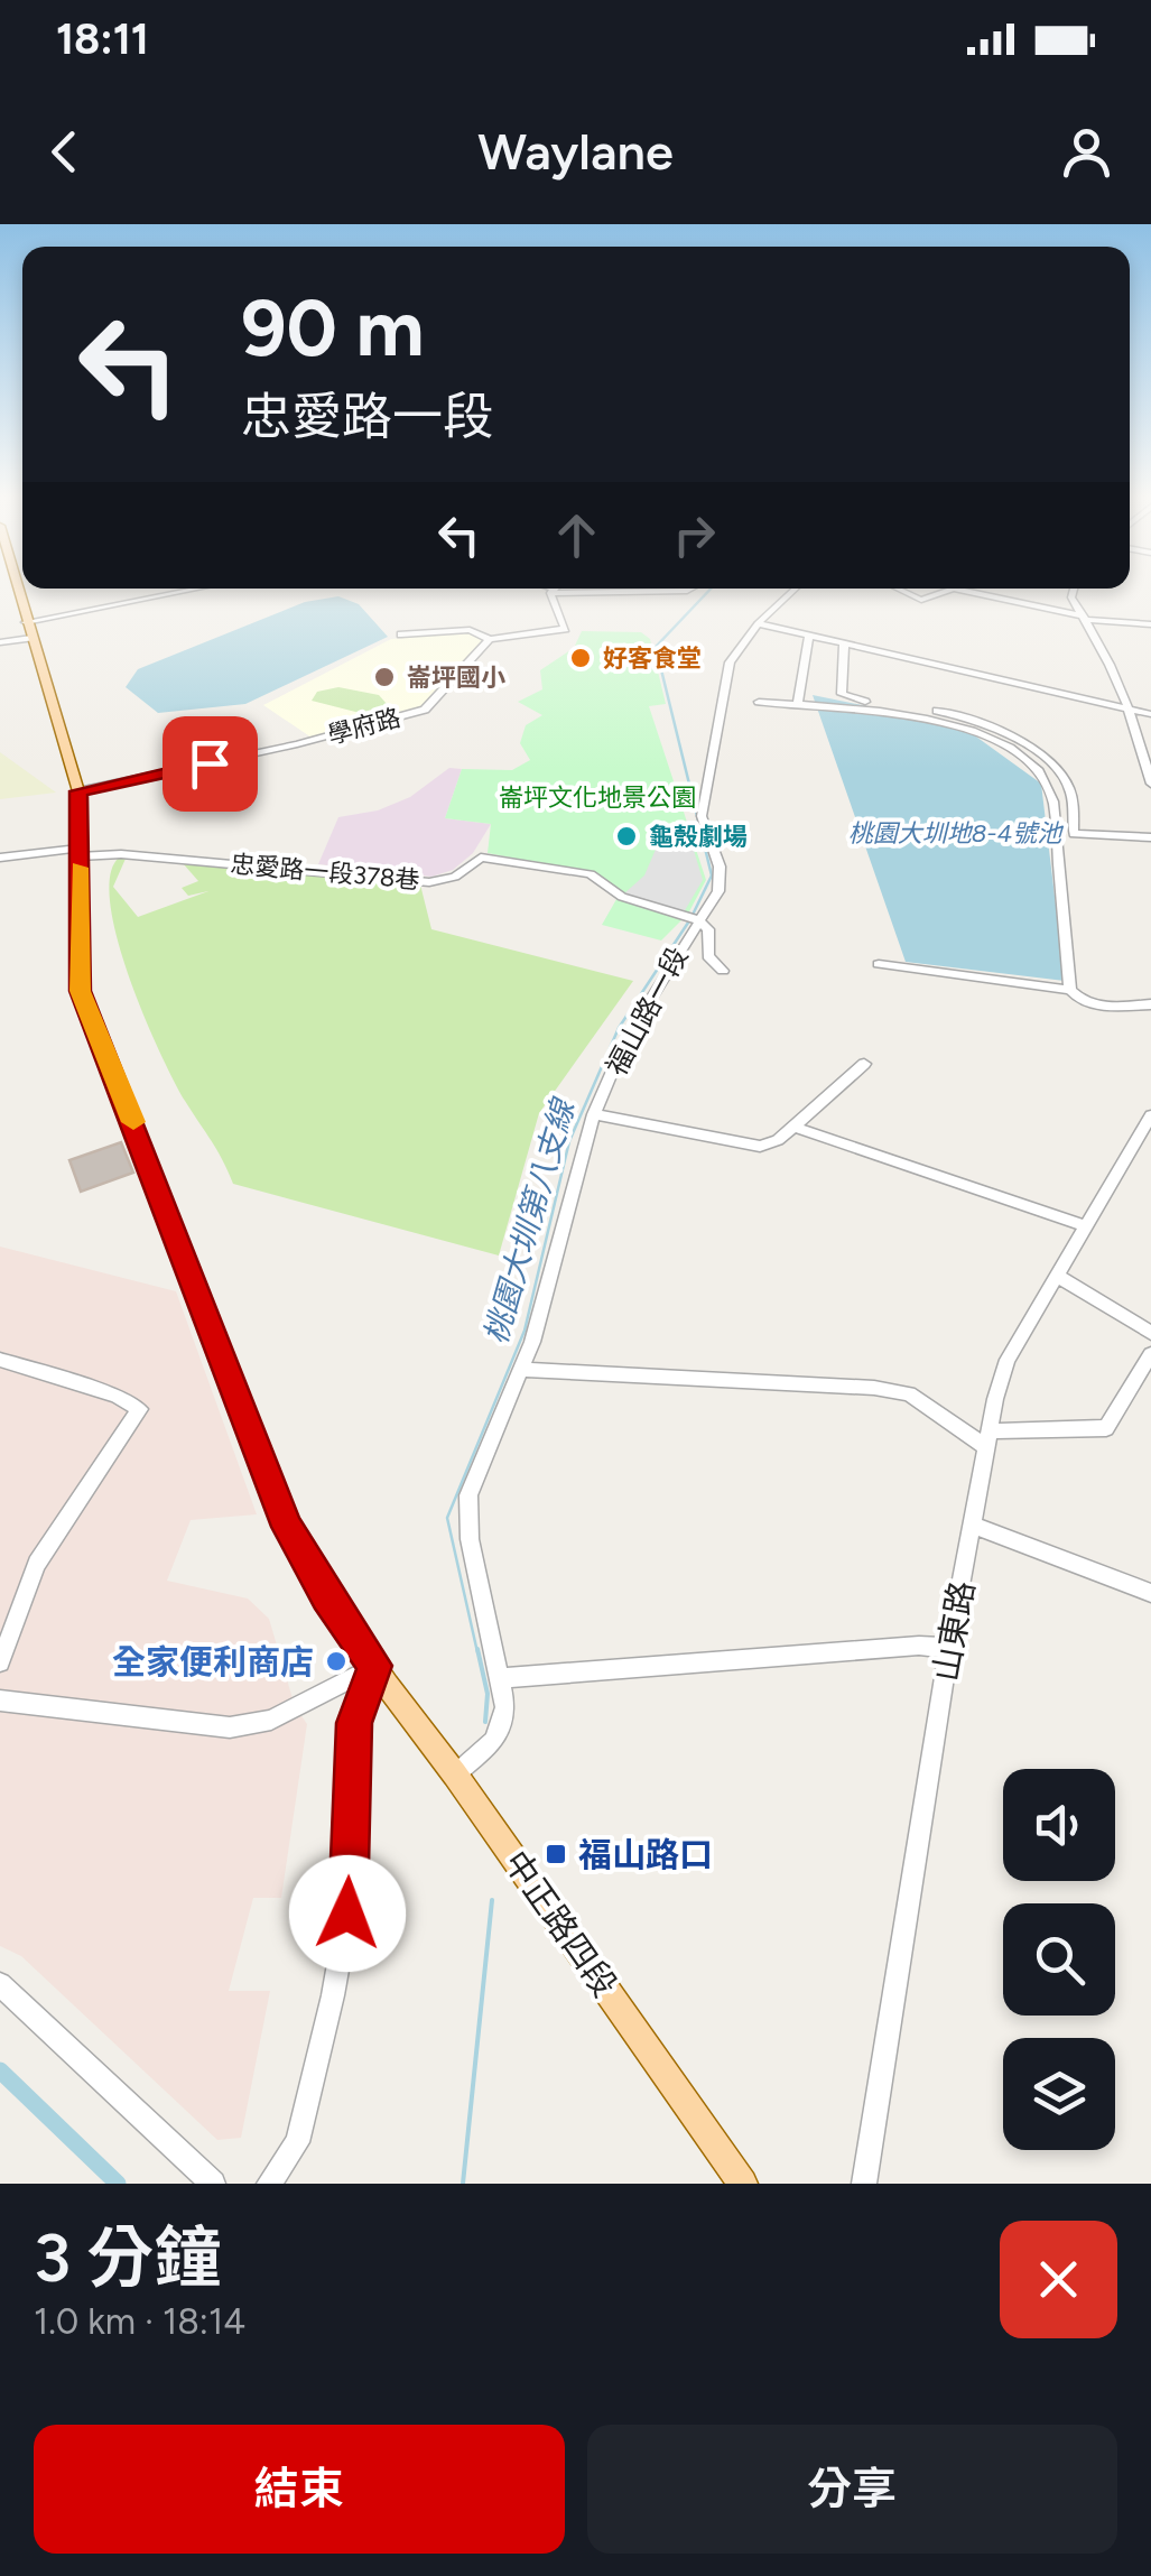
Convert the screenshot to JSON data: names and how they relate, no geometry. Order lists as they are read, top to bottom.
{
  "streets": {
    "main road": ["中正路四段"],
    "street": [
      "學府路",
      "忠愛路一段378巷",
      "福山路一段",
      "山東路"
    ]
  },
  "crossings": [
    ["學府路", "中正路四段"],
    ["忠愛路一段378巷", "福山路一段"],
    ["忠愛路一段378巷", "中正路四段"],
    ["福山路一段", "中正路四段"]
  ],
  "water": ["桃園大圳地8-4號池", "桃園大圳第八支線"],
  "parks": ["崙坪文化地景公園"],
  "places": {
    "other": [
      "好客食堂",
      "崙坪國小",
      "龜殼劇場",
      "全家便利商店"
    ],
    "transit": ["福山路口"]
  },
  "page": {
    "status": "18:11",
    "header": "Waylane",
    "turn": ["90 m", "忠愛路一段"],
    "heading": ["3 分鐘", "1.0 km · 18:14"],
    "buttons": ["結束", "分享"]
  }
}
